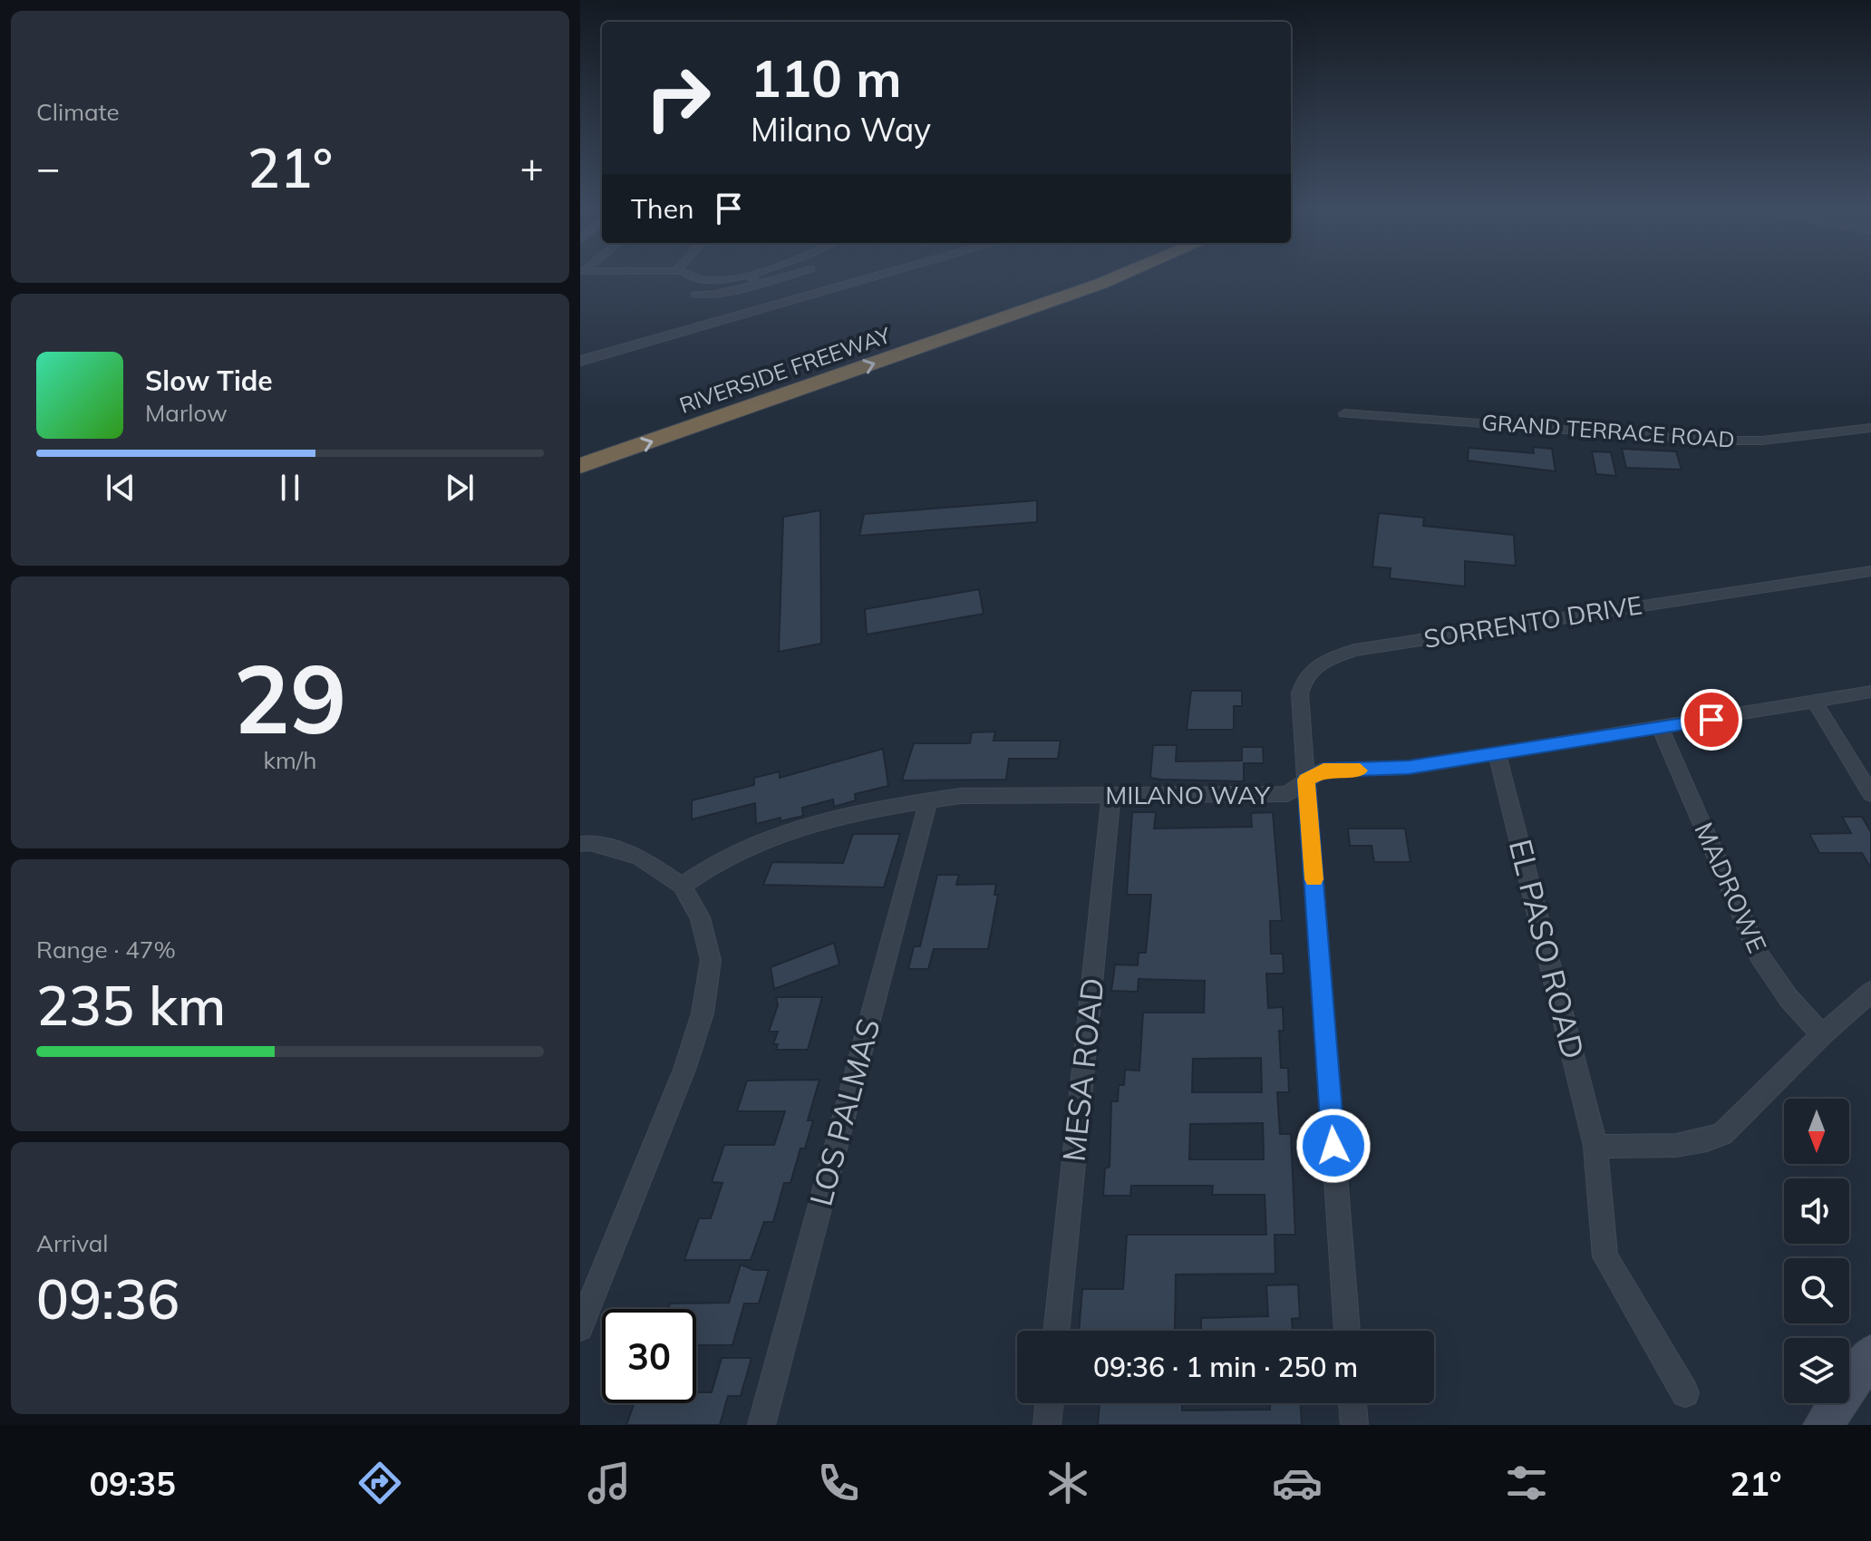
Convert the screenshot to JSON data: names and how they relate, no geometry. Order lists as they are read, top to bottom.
{
  "streets": {
    "highway": ["RIVERSIDE FREEWAY"],
    "street": [
      "GRAND TERRACE ROAD",
      "SORRENTO DRIVE",
      "MILANO WAY",
      "MADROWE",
      "EL PASO ROAD",
      "MESA ROAD",
      "LOS PALMAS"
    ]
  },
  "crossings": [
    ["SORRENTO DRIVE", "MILANO WAY"],
    ["MILANO WAY", "MADROWE"],
    ["MILANO WAY", "EL PASO ROAD"],
    ["MILANO WAY", "MESA ROAD"],
    ["MILANO WAY", "LOS PALMAS"]
  ],
  "north": "bottom",
  "page": {
    "tile": [
      "Climate",
      ["29", "km/h"],
      ["Range · 47%", "235 km"],
      ["Arrival", "09:36"]
    ],
    "turn": ["110 m", "Milano Way"],
    "heat": ["−", "21°", "+"],
    "then": "Then",
    "song": ["Slow Tide", "Marlow"],
    "limit": "30",
    "trip": "09:36 · 1 min · 250 m",
    "tabs": ["09:35", "21°"]
  }
}
